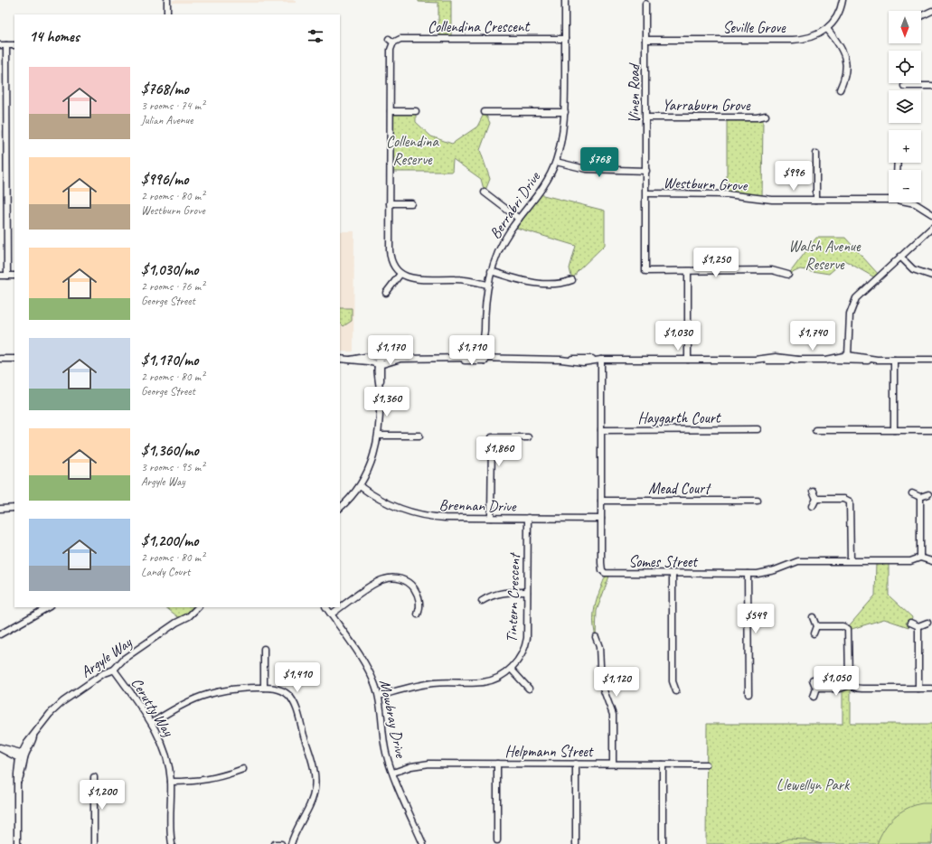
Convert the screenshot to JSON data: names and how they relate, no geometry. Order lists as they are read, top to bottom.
{
  "streets": {
    "street": [
      "Collendina Crescent",
      "Seville Grove",
      "Vinen Road",
      "Yarraburn Grove",
      "Westburn Grove",
      "Berrabri Drive",
      "Haygarth Court",
      "Mead Court",
      "Brennan Drive",
      "Somes Street",
      "Tintern Crescent",
      "Argyle Way",
      "Cerutty Way",
      "Mowbray Drive",
      "Helpmann Street"
    ]
  },
  "crossings": [
    ["Collendina Crescent", "Berrabri Drive"],
    ["Seville Grove", "Vinen Road"],
    ["Vinen Road", "Yarraburn Grove"],
    ["Vinen Road", "Westburn Grove"],
    ["Haygarth Court", "Somes Street"],
    ["Mead Court", "Somes Street"],
    ["Brennan Drive", "Somes Street"],
    ["Brennan Drive", "Tintern Crescent"],
    ["Tintern Crescent", "Mowbray Drive"],
    ["Argyle Way", "Cerutty Way"],
    ["Mowbray Drive", "Helpmann Street"]
  ],
  "parks": ["Collendina Reserve", "Walsh Avenue Reserve", "Llewellyn Park"],
  "north": "bottom",
  "page": {
    "map_buttons": ["+", "−"],
    "heading": "14 homes",
    "list": [
      {
        "name": "$768/mo",
        "note": "3 rooms · 74 m² · Julian Avenue"
      },
      {
        "name": "$996/mo",
        "note": "2 rooms · 80 m² · Westburn Grove"
      },
      {
        "name": "$1,030/mo",
        "note": "2 rooms · 76 m² · George Street"
      },
      {
        "name": "$1,170/mo",
        "note": "2 rooms · 80 m² · George Street"
      },
      {
        "name": "$1,360/mo",
        "note": "3 rooms · 95 m² · Argyle Way"
      },
      {
        "name": "$1,200/mo",
        "note": "2 rooms · 80 m² · Landy Court"
      }
    ],
    "price": [
      "$768",
      "$996",
      "$1,250",
      "$1,030",
      "$1,740",
      "$1,170",
      "$1,710",
      "$1,360",
      "$1,860",
      "$549",
      "$1,410",
      "$1,050",
      "$1,120",
      "$1,200"
    ]
  }
}
